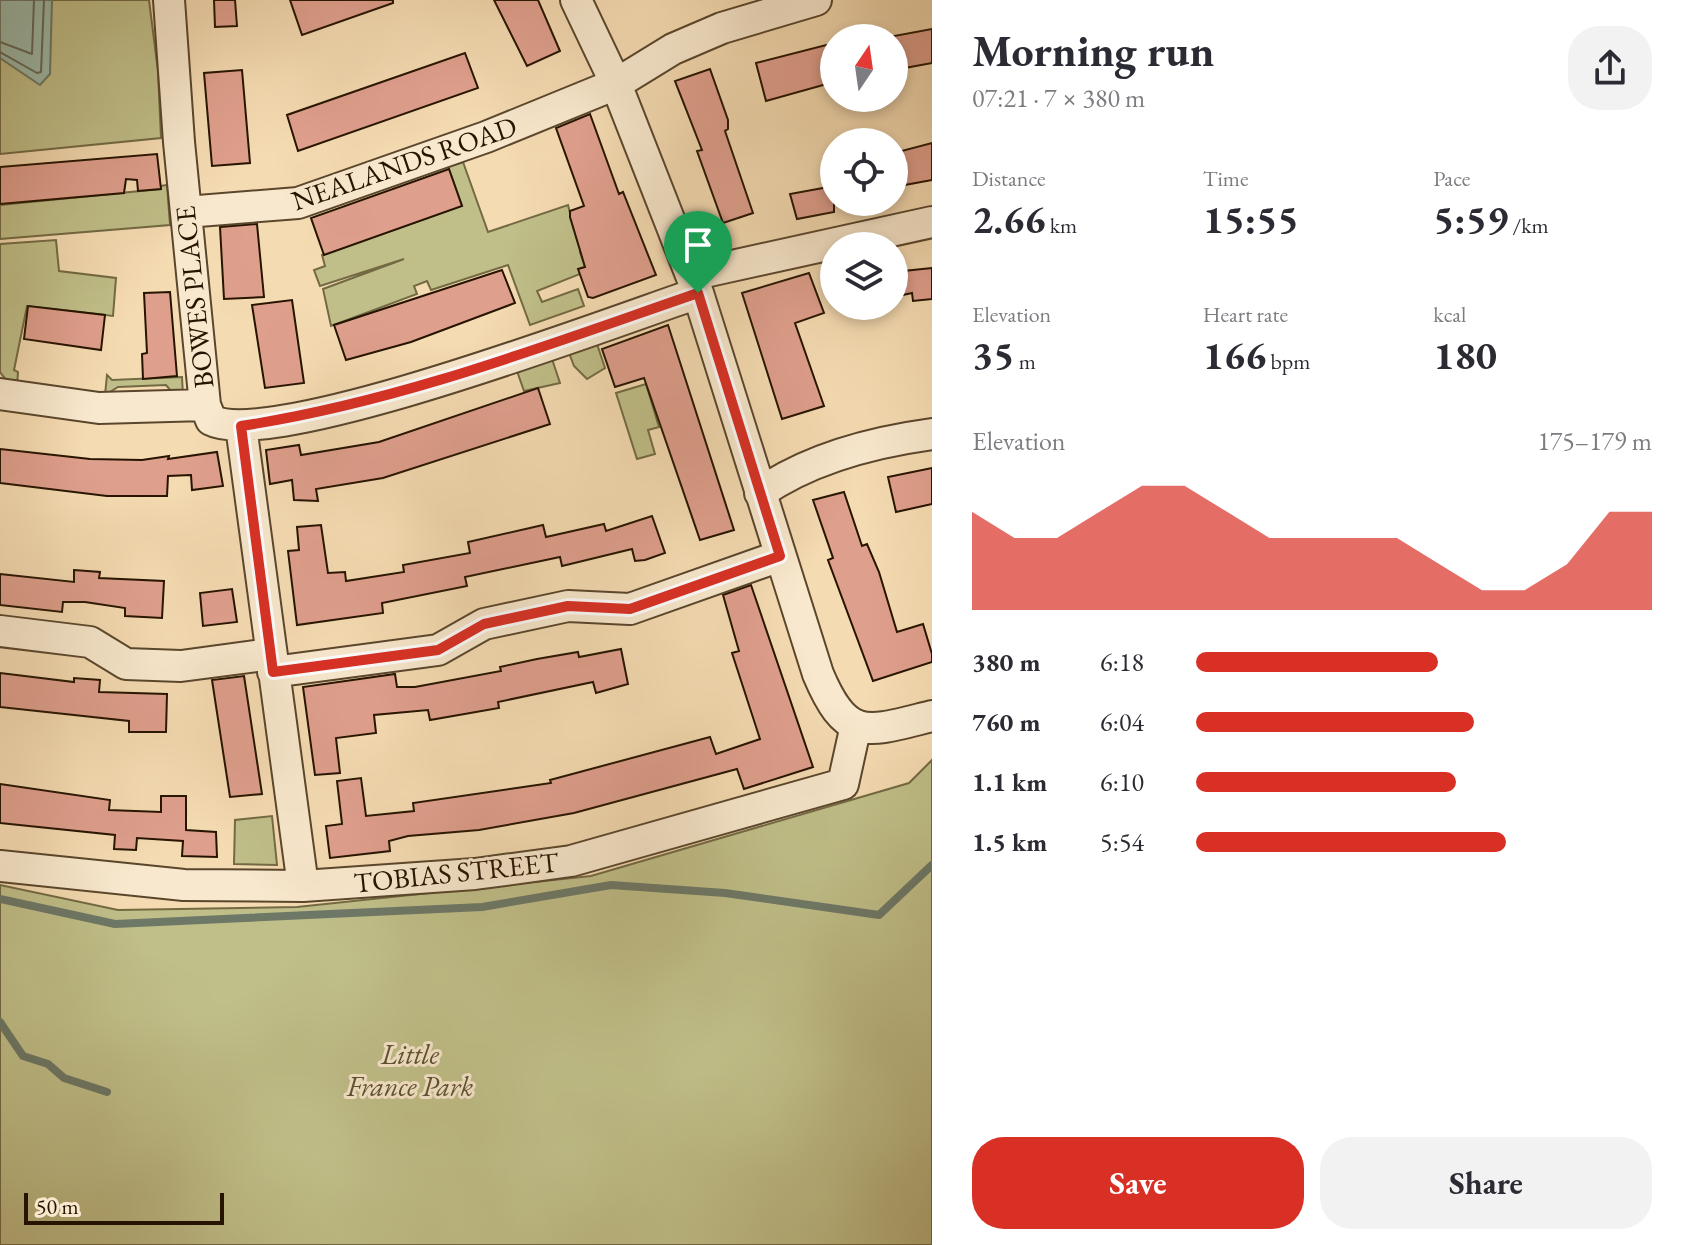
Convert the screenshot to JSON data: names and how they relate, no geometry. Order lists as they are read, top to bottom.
{
  "streets": {
    "street": ["NEALANDS ROAD", "BOWES PLACE", "TOBIAS STREET"]
  },
  "crossings": [
    ["NEALANDS ROAD", "BOWES PLACE"]
  ],
  "parks": ["Little France Park"],
  "scale_bar": "50 m",
  "north": "top",
  "page": {
    "heading": ["Morning run", "07:21 · 7 × 380 m"],
    "stats": [
      ["Distance", "2.66 km"],
      ["Time", "15:55"],
      ["Pace", "5:59 /km"],
      ["Elevation", "35 m"],
      ["Heart rate", "166 bpm"],
      ["kcal", "180"]
    ],
    "chart": ["Elevation", "175–179 m"],
    "list": [
      {
        "name": "380 m",
        "note": "6:18"
      },
      {
        "name": "760 m",
        "note": "6:04"
      },
      {
        "name": "1.1 km",
        "note": "6:10"
      },
      {
        "name": "1.5 km",
        "note": "5:54"
      }
    ],
    "buttons": ["Save", "Share"],
    "scale": "50 m"
  }
}
